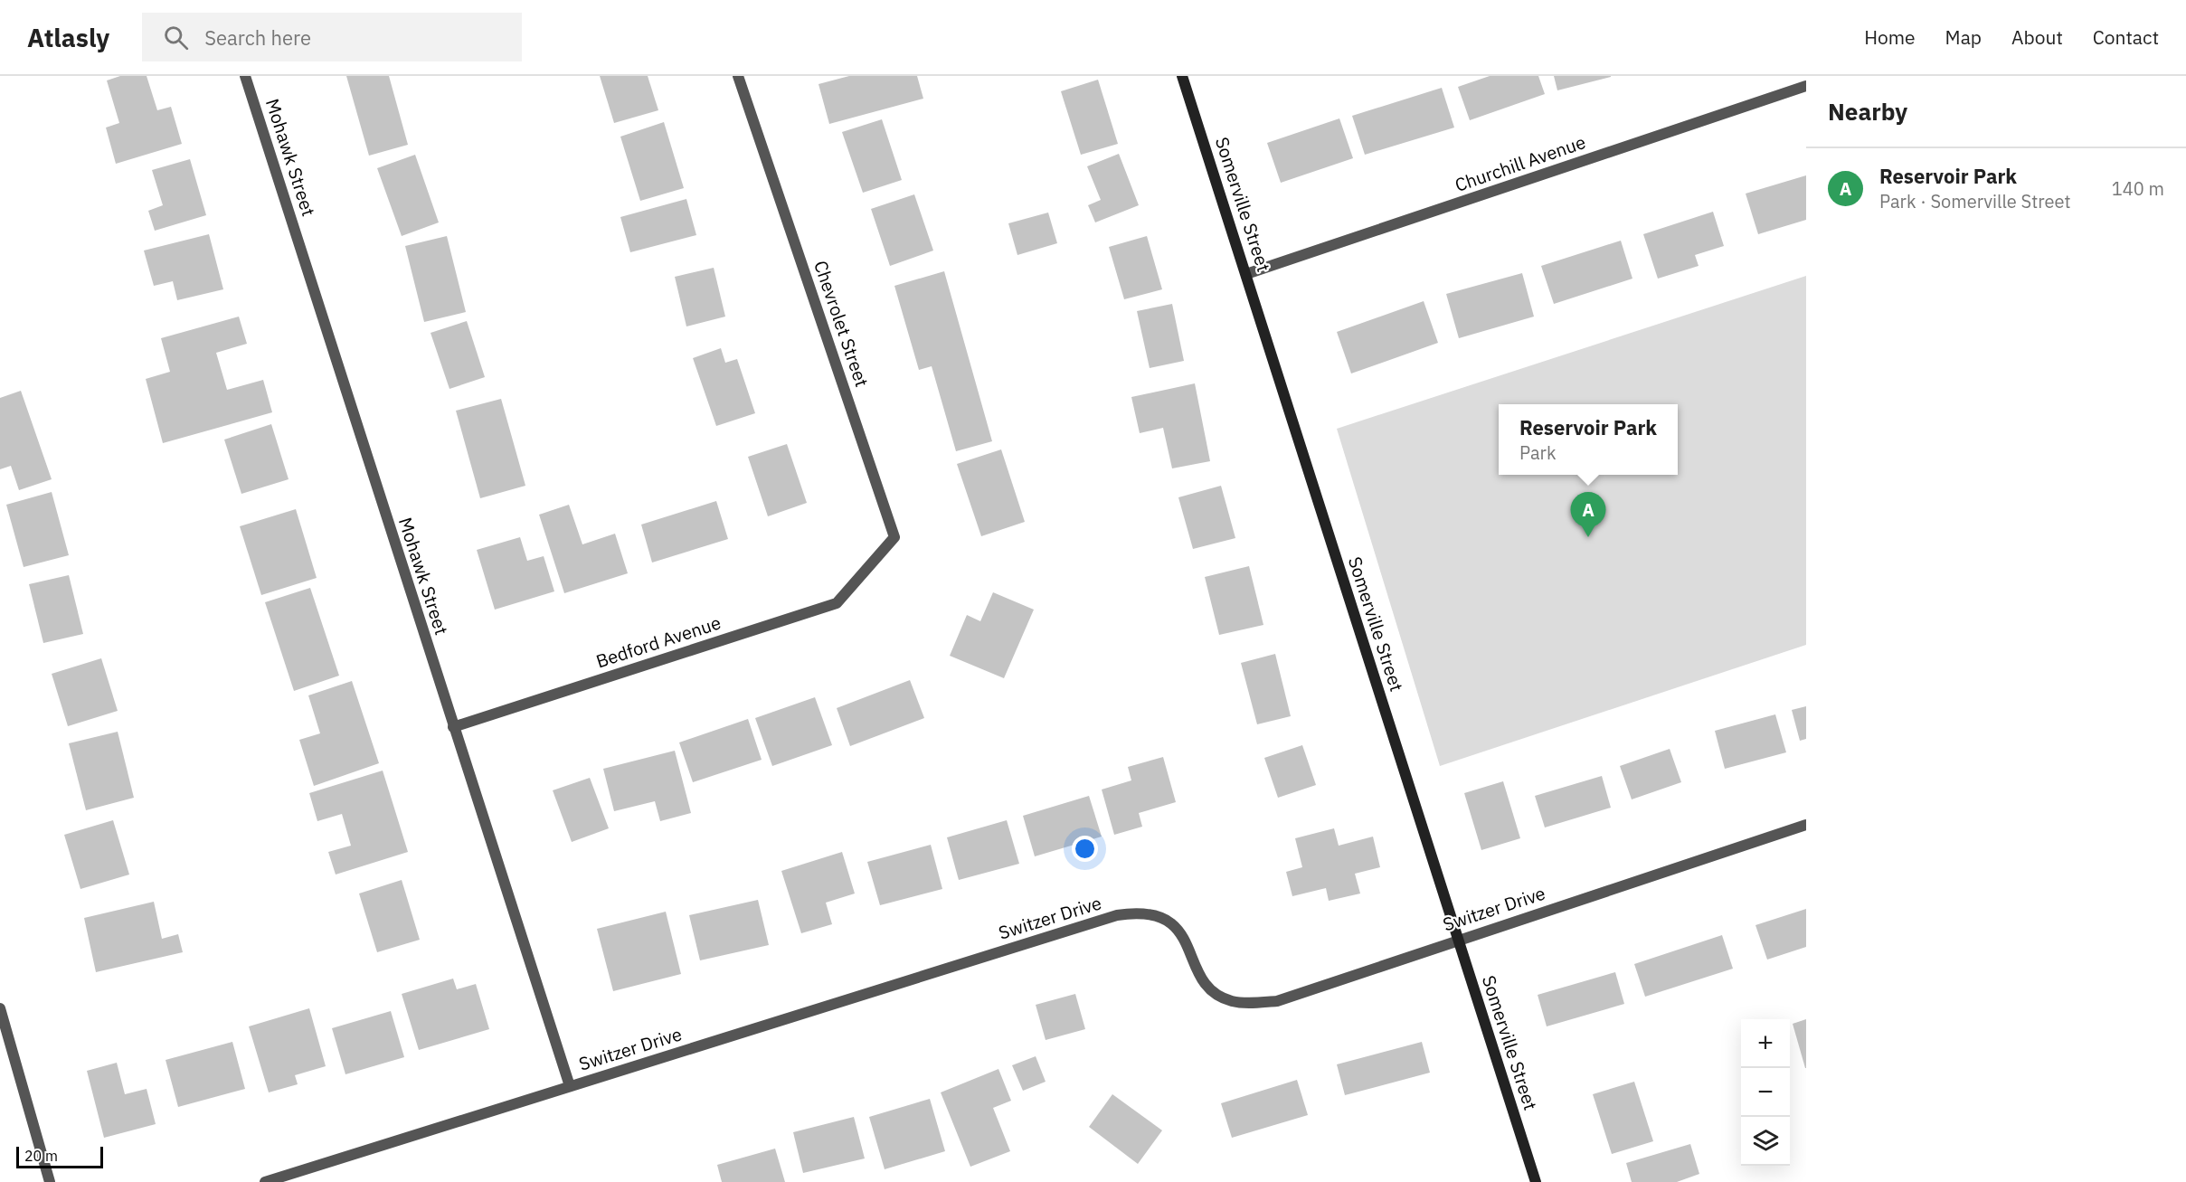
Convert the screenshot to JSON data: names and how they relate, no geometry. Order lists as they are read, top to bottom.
{
  "streets": {
    "street": [
      "Mohawk Street",
      "Churchill Avenue",
      "Somerville Street",
      "Chevrolet Street",
      "Bedford Avenue",
      "Switzer Drive"
    ]
  },
  "crossings": [
    ["Mohawk Street", "Bedford Avenue"],
    ["Mohawk Street", "Switzer Drive"],
    ["Churchill Avenue", "Somerville Street"],
    ["Somerville Street", "Switzer Drive"],
    ["Chevrolet Street", "Bedford Avenue"]
  ],
  "scale_bar": "20 m",
  "page": {
    "header": "Atlasly",
    "search": "Search here",
    "nav": [
      "Home",
      "Map",
      "About",
      "Contact"
    ],
    "heading": "Nearby",
    "list": [
      {
        "mark": "A",
        "name": "Reservoir Park",
        "note": "Park · Somerville Street",
        "value": "140 m"
      }
    ],
    "popup": ["Reservoir Park", "Park"],
    "pins": "A",
    "map_buttons": ["+", "−"],
    "scale": "20 m"
  }
}
